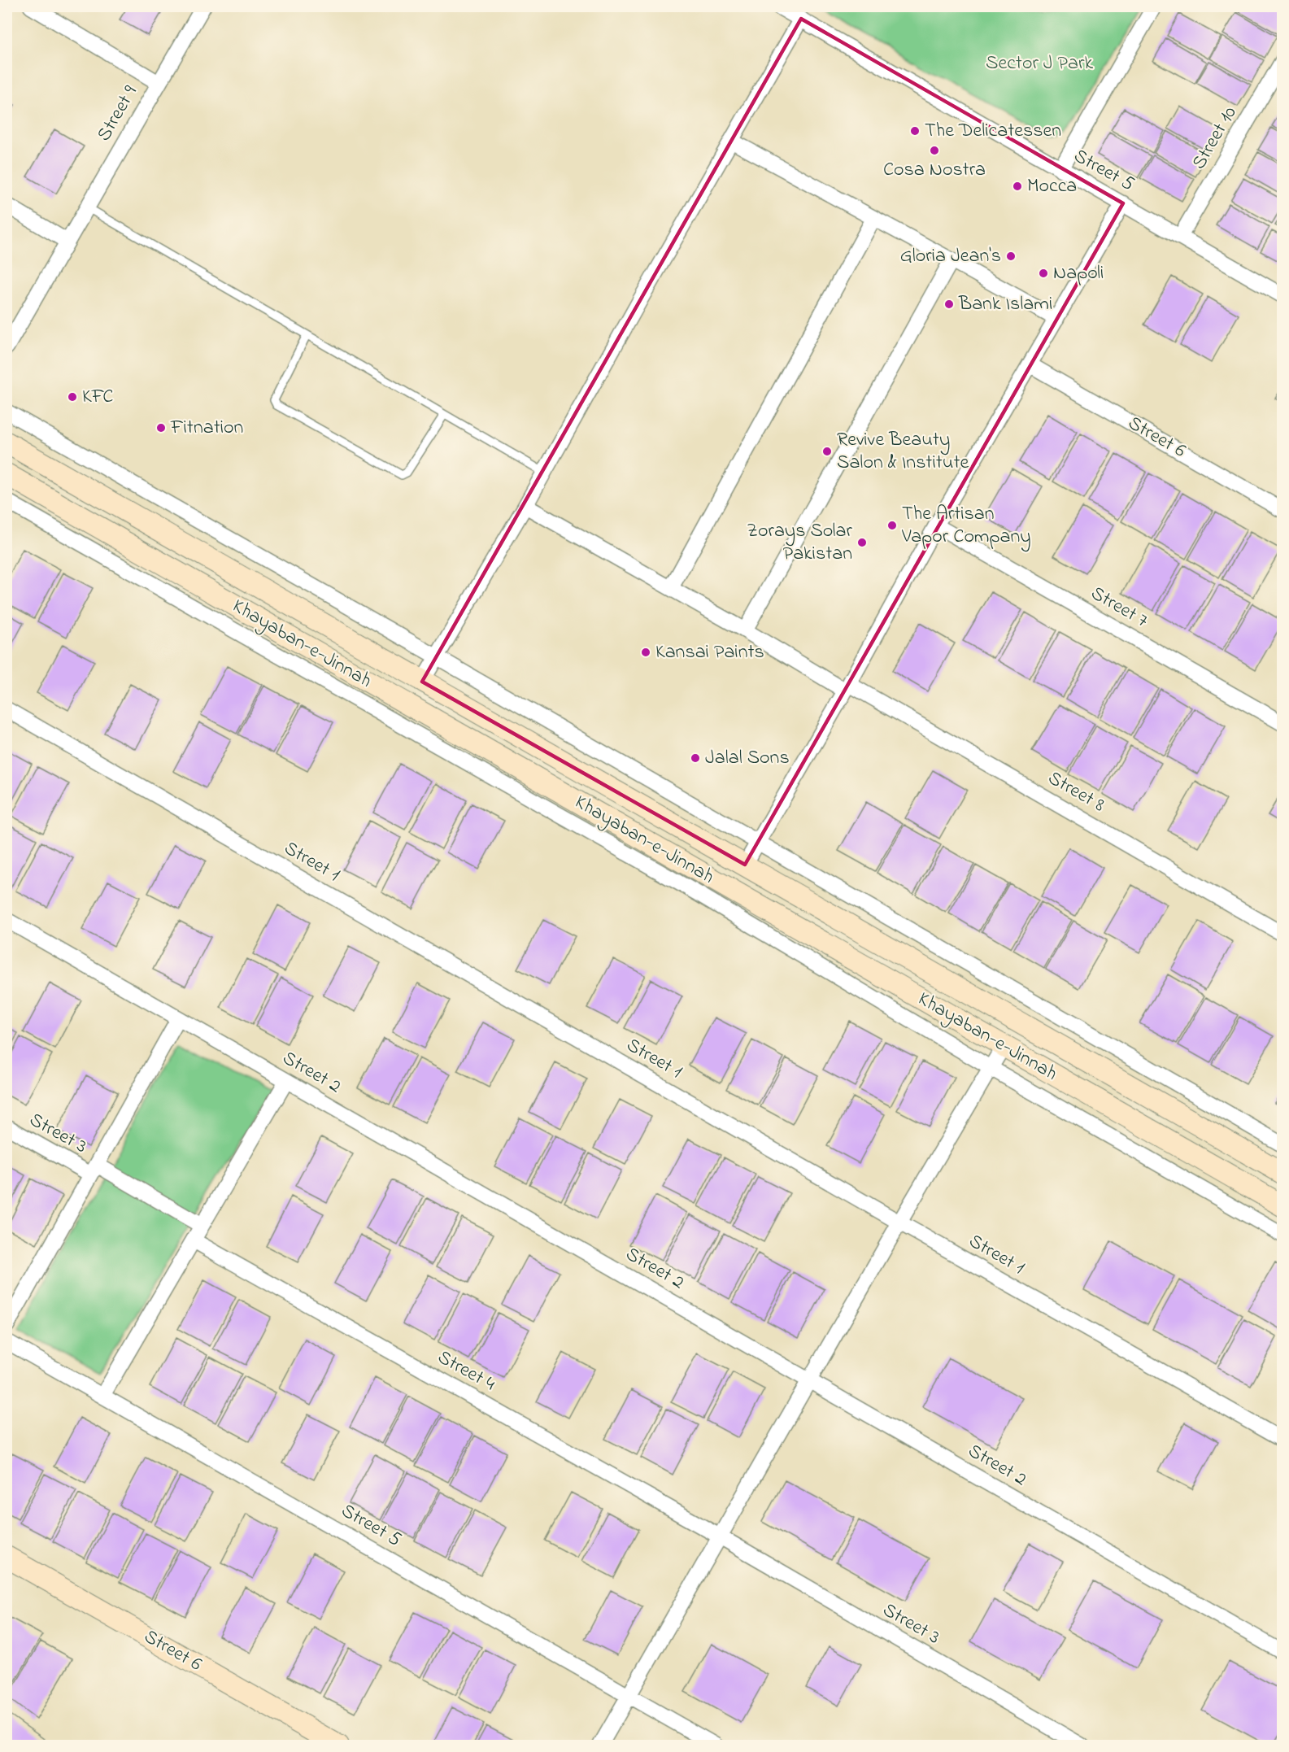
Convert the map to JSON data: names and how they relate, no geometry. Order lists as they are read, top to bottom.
{
  "streets": {
    "main road": ["Street 6", "Khayaban-e-Jinnah"],
    "street": [
      "Street 9",
      "Street 10",
      "Street 5",
      "Street 7",
      "Street 8",
      "Street 1",
      "Street 2",
      "Street 3",
      "Street 4"
    ]
  },
  "crossings": [
    ["Street 10", "Street 5"],
    ["Street 3", "Street 4"]
  ],
  "parks": ["Sector J Park"],
  "places": [
    "The Delicatessen",
    "Cosa Nostra",
    "Mocca",
    "Gloria Jean's",
    "Napoli",
    "Bank Islami",
    "KFC",
    "Fitnation",
    "Revive Beauty Salon & Institute",
    "The Artisan Vapor Company",
    "Zorays Solar Pakistan",
    "Kansai Paints",
    "Jalal Sons"
  ]
}
